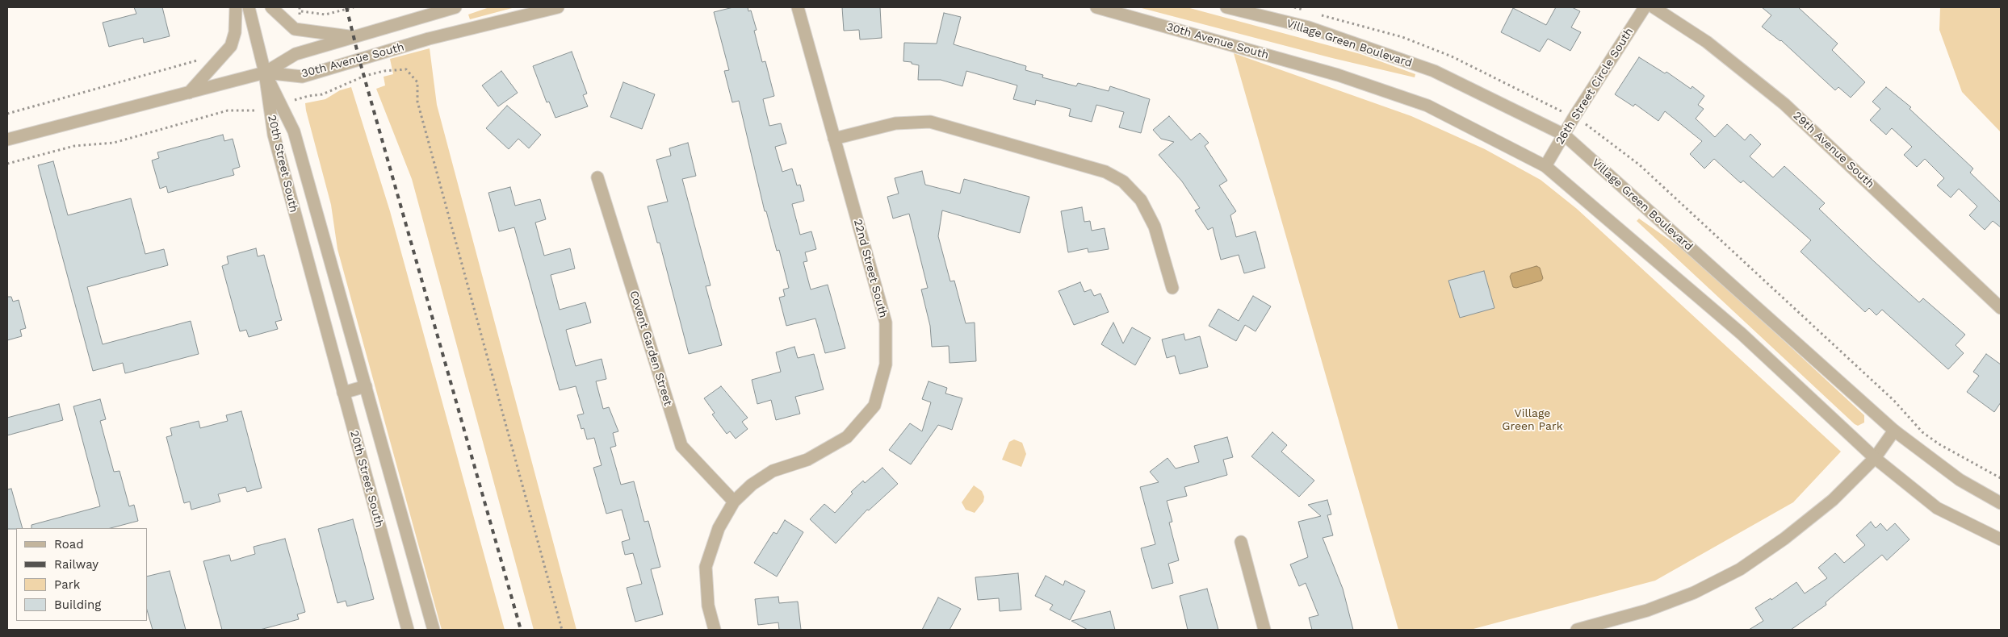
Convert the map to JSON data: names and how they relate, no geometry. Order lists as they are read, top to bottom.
{
  "streets": {
    "street": [
      "30th Avenue South",
      "Village Green Boulevard",
      "26th Street Circle South",
      "29th Avenue South",
      "20th Street South",
      "22nd Street South",
      "Covent Garden Street"
    ]
  },
  "crossings": [
    ["30th Avenue South", "26th Street Circle South"],
    ["30th Avenue South", "20th Street South"],
    ["Village Green Boulevard", "26th Street Circle South"],
    ["22nd Street South", "Covent Garden Street"]
  ],
  "parks": ["Village Green Park"],
  "legend": [
    "Road",
    "Railway",
    "Park",
    "Building"
  ]
}
